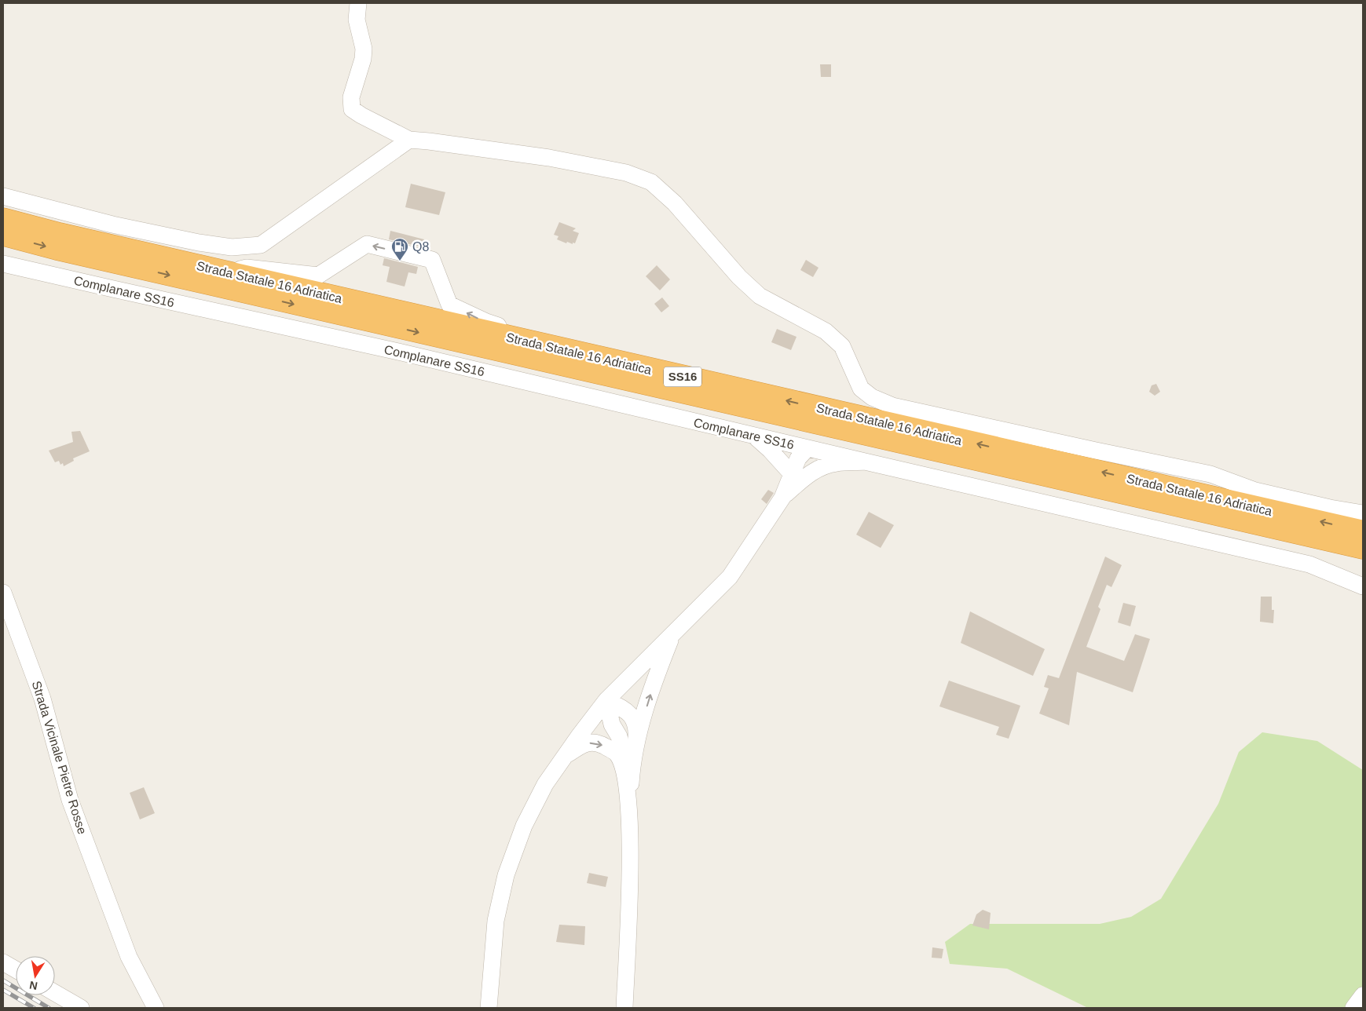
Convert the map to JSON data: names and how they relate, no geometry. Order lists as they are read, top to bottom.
{
  "streets": {
    "highway": ["Strada Statale 16 Adriatica", "SS16"],
    "street": ["Complanare SS16", "Strada Vicinale Pietre Rosse"]
  },
  "places": {
    "fuel station": ["Q8"]
  },
  "north": "bottom"
}
